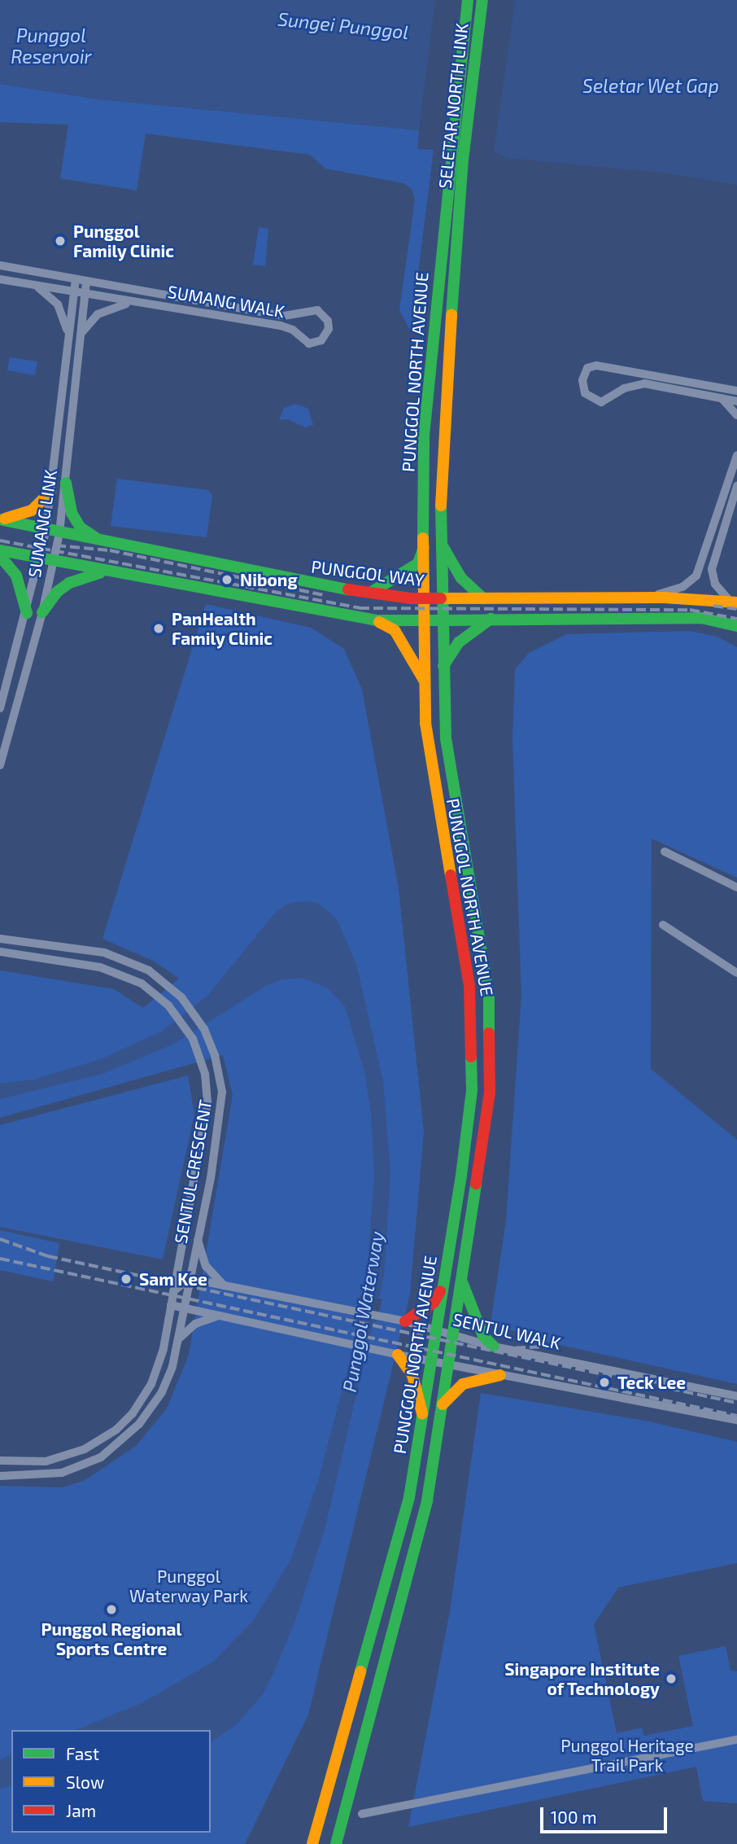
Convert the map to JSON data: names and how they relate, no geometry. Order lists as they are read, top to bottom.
{
  "streets": {
    "main road": ["SELETAR NORTH LINK", "PUNGGOL NORTH AVENUE", "PUNGGOL WAY"],
    "street": [
      "SUMANG WALK",
      "SUMANG LINK",
      "SENTUL CRESCENT",
      "SENTUL WALK"
    ]
  },
  "crossings": [
    ["SELETAR NORTH LINK", "PUNGGOL NORTH AVENUE"],
    ["SUMANG WALK", "SUMANG LINK"],
    ["PUNGGOL NORTH AVENUE", "PUNGGOL WAY"],
    ["PUNGGOL NORTH AVENUE", "SENTUL WALK"],
    ["SUMANG LINK", "PUNGGOL WAY"],
    ["SENTUL CRESCENT", "SENTUL WALK"]
  ],
  "water": [
    "Sungei Punggol",
    "Punggol Reservoir",
    "Seletar Wet Gap",
    "Punggol Waterway"
  ],
  "parks": ["Punggol Waterway Park", "Punggol Heritage Trail Park"],
  "places": [
    "Punggol Family Clinic",
    "Nibong",
    "PanHealth Family Clinic",
    "Sam Kee",
    "Teck Lee",
    "Punggol Regional Sports Centre",
    "Singapore Institute of Technology"
  ],
  "legend": ["Fast", "Slow", "Jam"],
  "scale_bar": "100 m"
}
